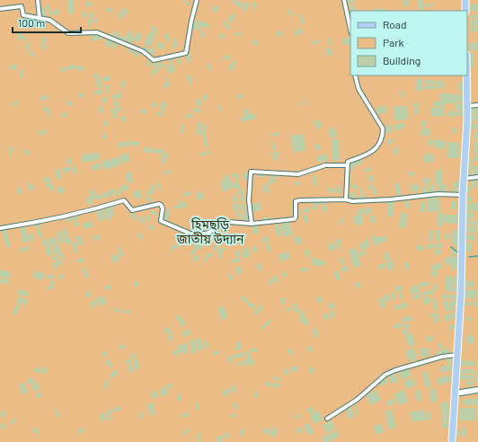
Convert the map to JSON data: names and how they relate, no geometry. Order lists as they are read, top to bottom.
{
  "parks": ["হিমছড়ি জাতীয় উদ্যান"],
  "legend": ["Road", "Park", "Building"],
  "scale_bar": "100 m"
}
